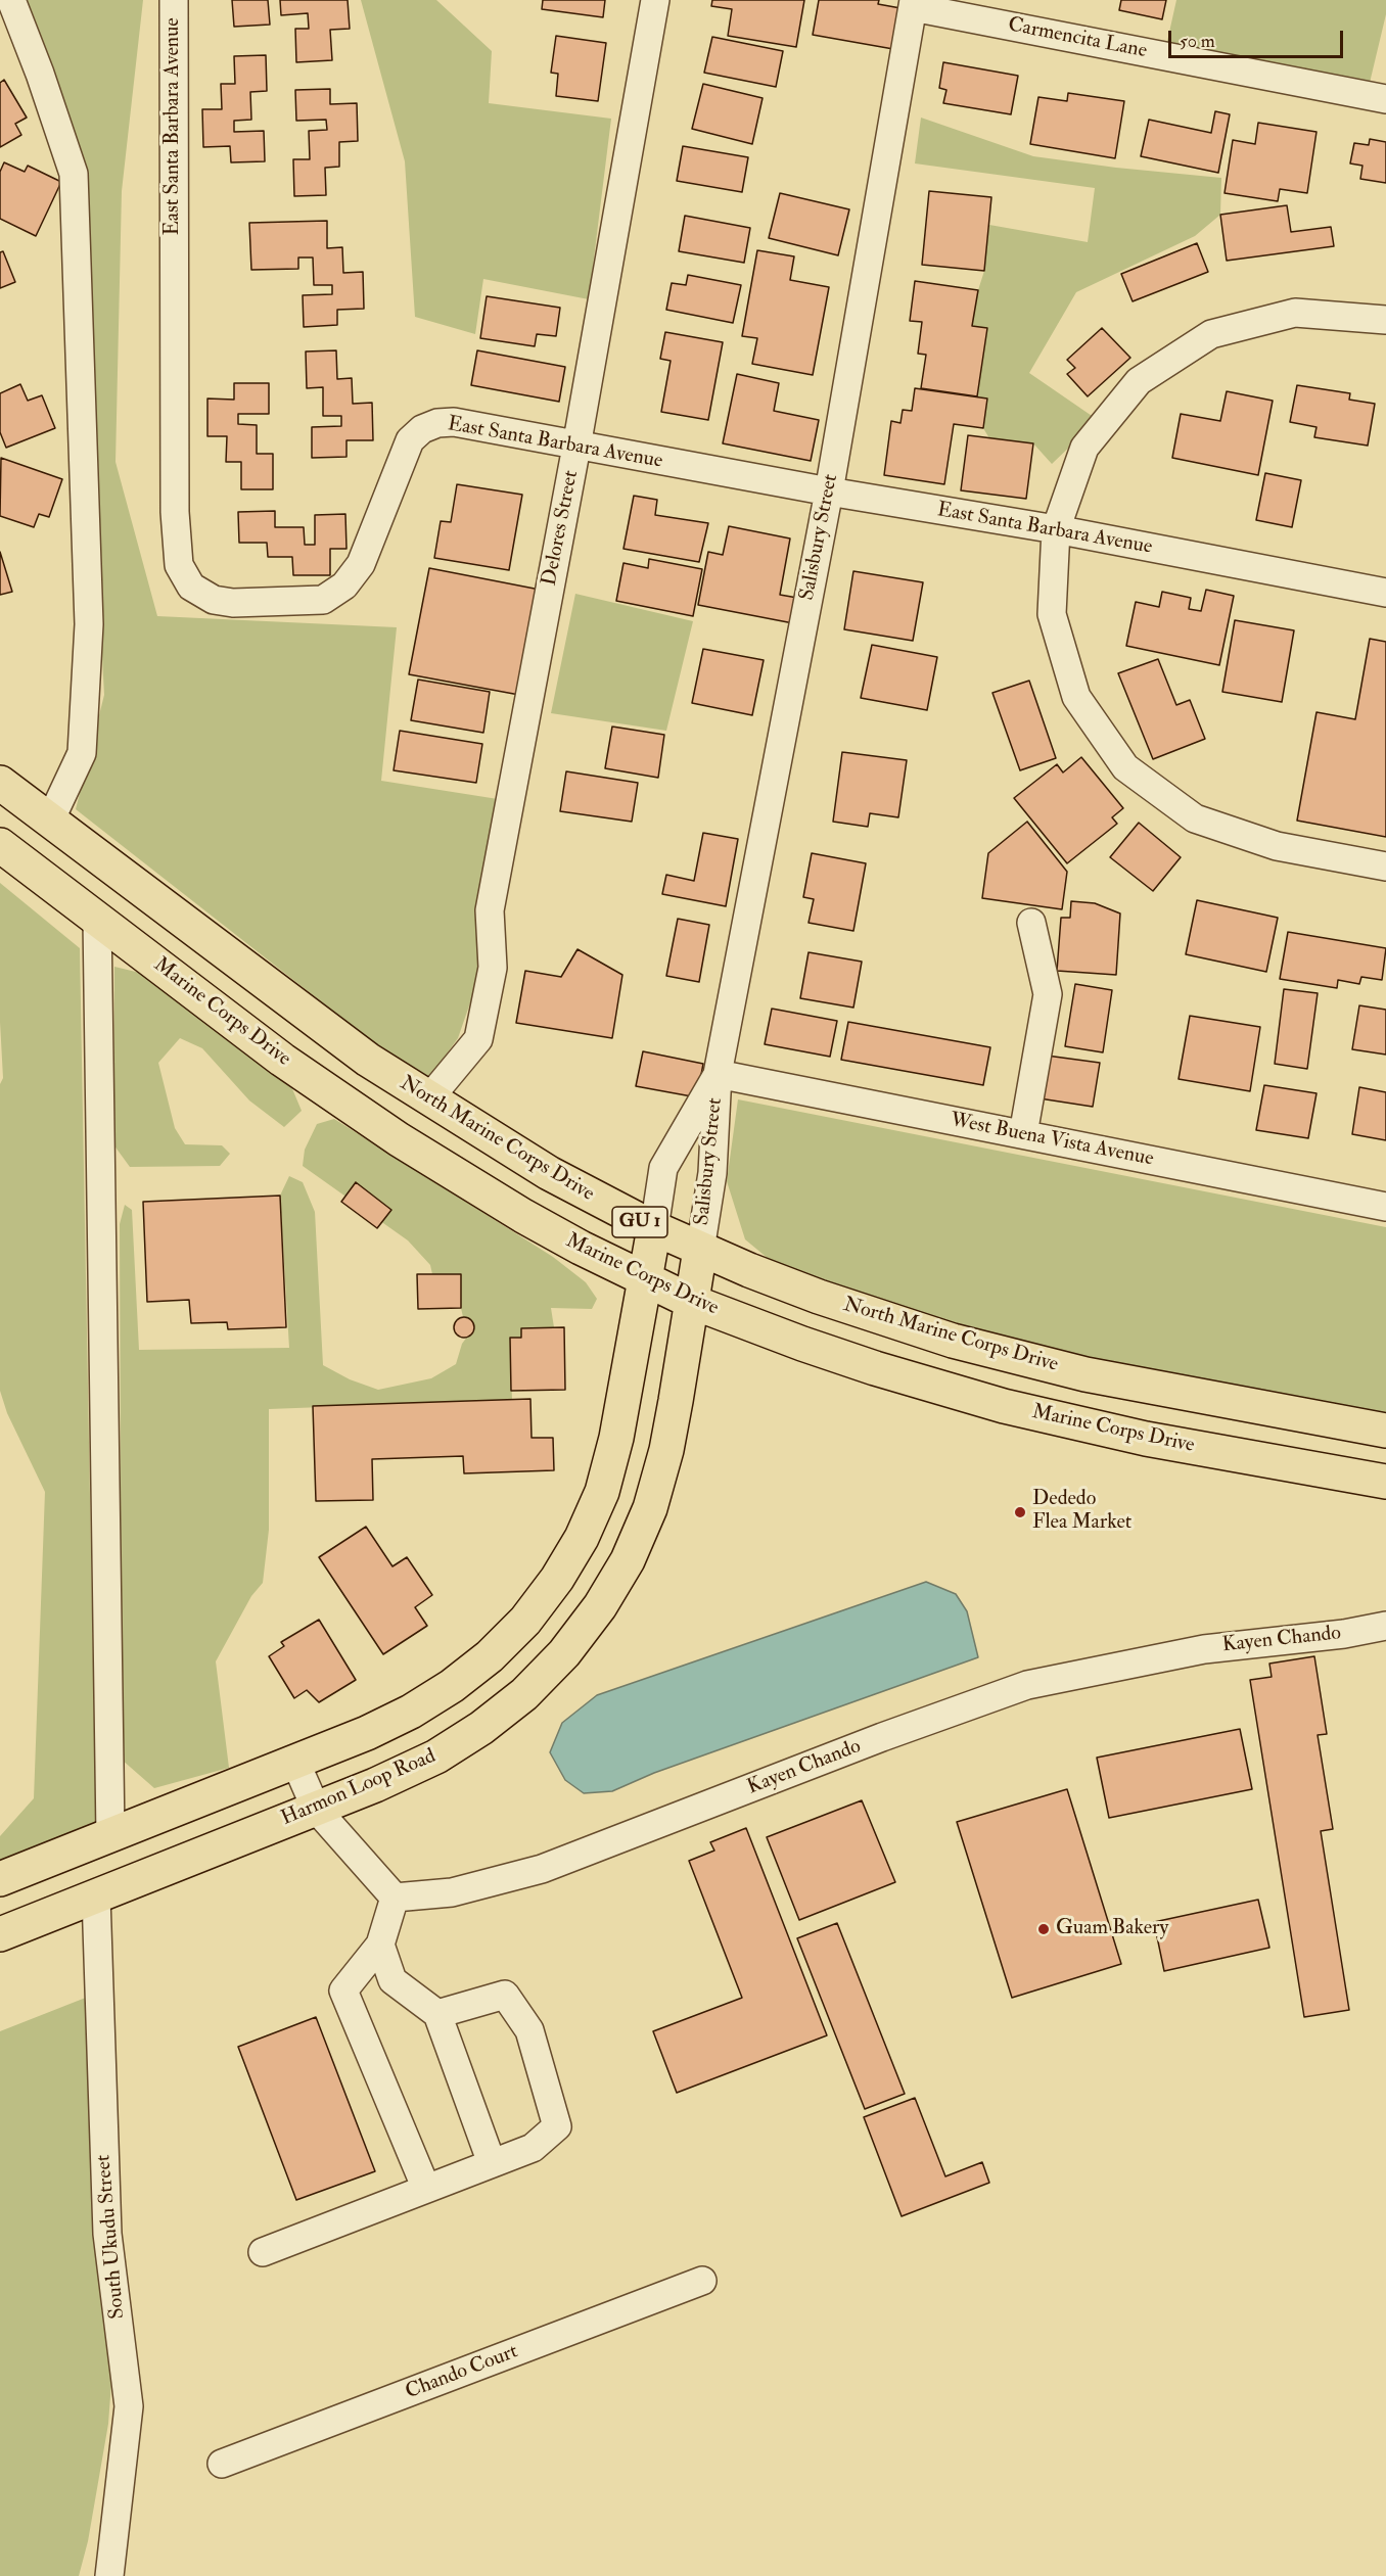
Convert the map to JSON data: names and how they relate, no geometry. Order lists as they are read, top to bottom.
{
  "streets": {
    "main road": [
      "Marine Corps Drive",
      "North Marine Corps Drive",
      "GU 1",
      "Harmon Loop Road"
    ],
    "street": [
      "Carmencita Lane",
      "East Santa Barbara Avenue",
      "Delores Street",
      "Salisbury Street",
      "West Buena Vista Avenue",
      "Kayen Chando",
      "South Ukudu Street",
      "Chando Court"
    ]
  },
  "crossings": [
    ["Carmencita Lane", "Salisbury Street"],
    ["East Santa Barbara Avenue", "Delores Street"],
    ["East Santa Barbara Avenue", "Salisbury Street"],
    ["Delores Street", "North Marine Corps Drive"],
    ["Salisbury Street", "North Marine Corps Drive"],
    ["Salisbury Street", "West Buena Vista Avenue"],
    ["Salisbury Street", "Harmon Loop Road"],
    ["Marine Corps Drive", "Harmon Loop Road"],
    ["North Marine Corps Drive", "Harmon Loop Road"],
    ["Harmon Loop Road", "South Ukudu Street"]
  ],
  "places": ["Dededo Flea Market", "Guam Bakery"],
  "scale_bar": "50 m"
}
